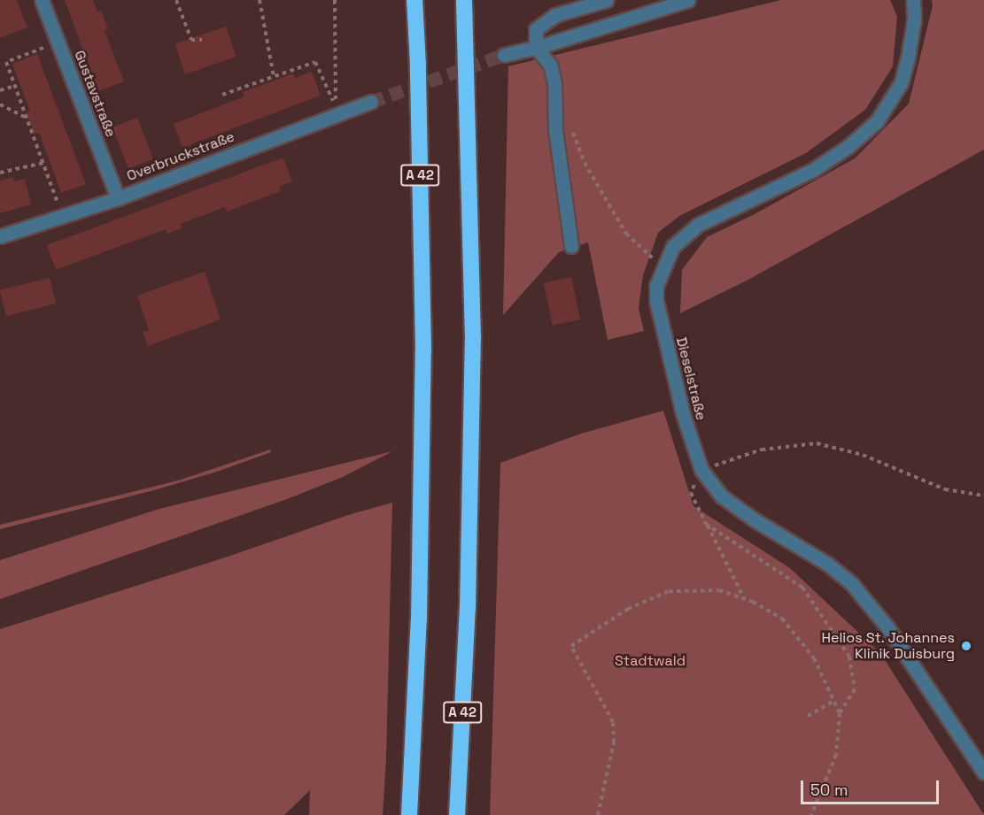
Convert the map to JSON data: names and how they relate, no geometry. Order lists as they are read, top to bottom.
{
  "streets": {
    "highway": ["A 42"],
    "street": ["Gustavstraße", "Overbruckstraße", "Dieselstraße"]
  },
  "crossings": [
    ["Gustavstraße", "Overbruckstraße"]
  ],
  "parks": ["Stadtwald"],
  "places": ["Helios St. Johannes Klinik Duisburg"],
  "scale_bar": "50 m"
}
